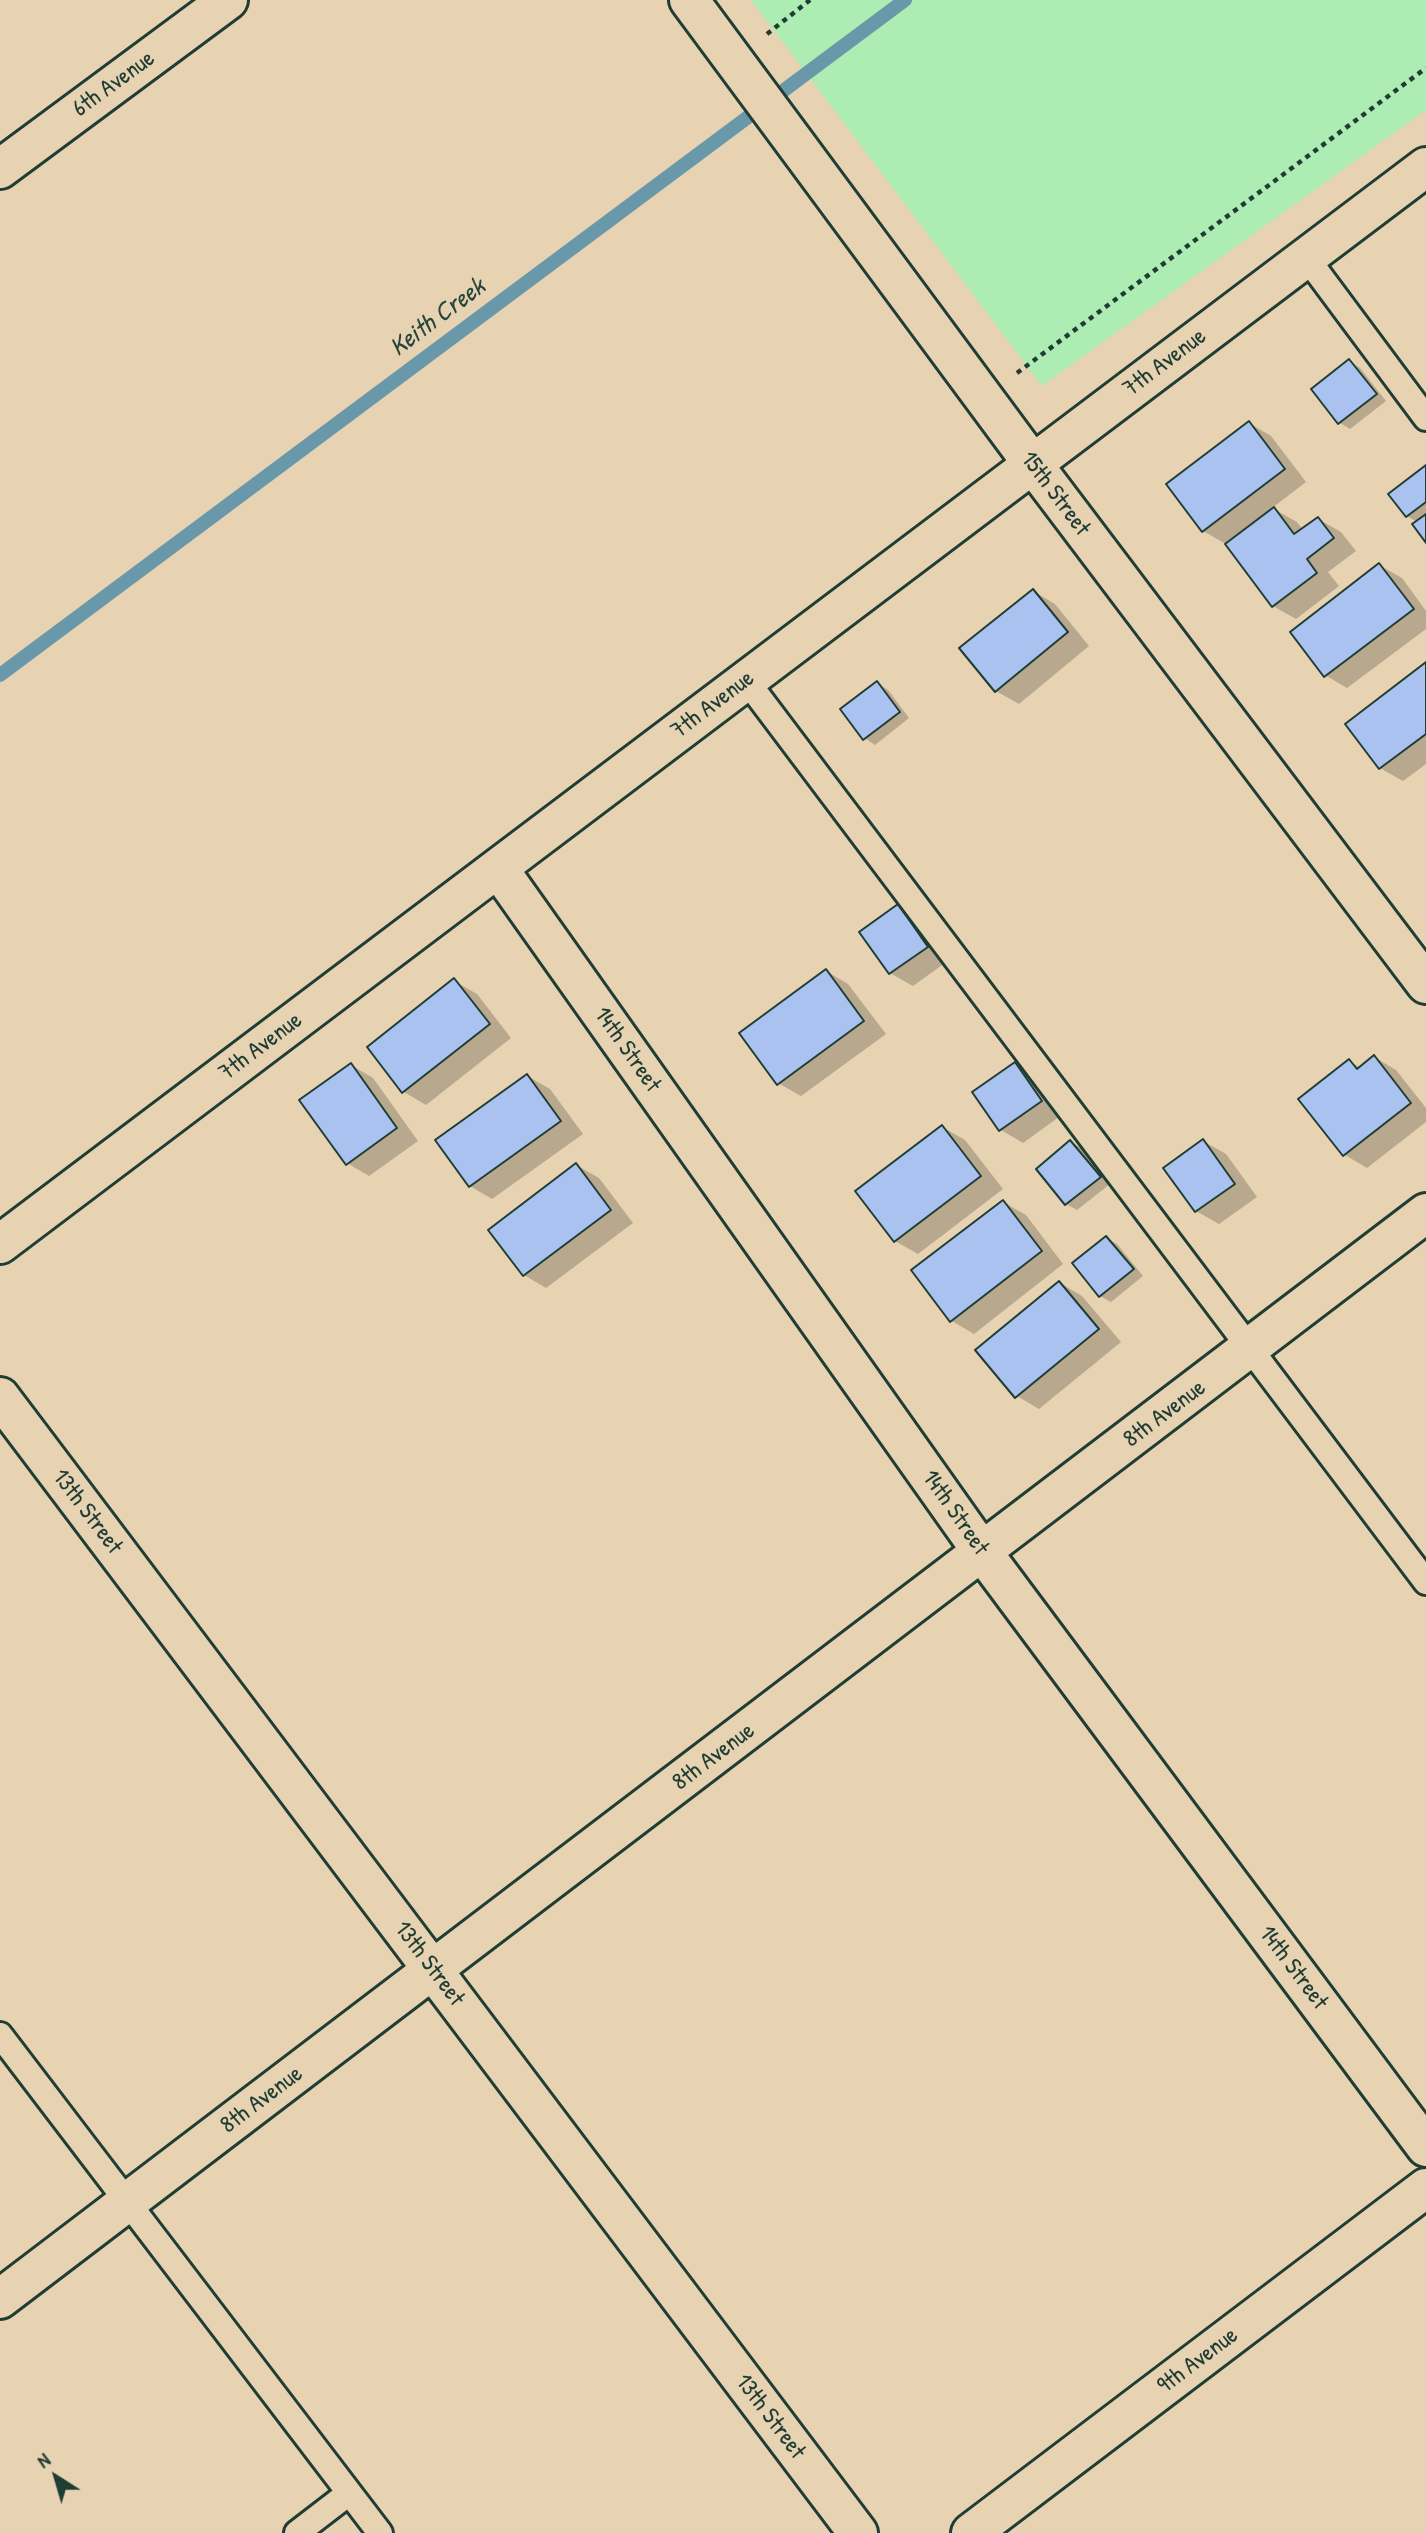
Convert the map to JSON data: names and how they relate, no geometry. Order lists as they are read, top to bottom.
{
  "streets": {
    "street": [
      "6th Avenue",
      "7th Avenue",
      "15th Street",
      "14th Street",
      "8th Avenue",
      "13th Street",
      "9th Avenue"
    ]
  },
  "crossings": [
    ["7th Avenue", "15th Street"],
    ["7th Avenue", "14th Street"],
    ["14th Street", "8th Avenue"],
    ["8th Avenue", "13th Street"]
  ],
  "water": ["Keith Creek"],
  "north": "top left"
}
